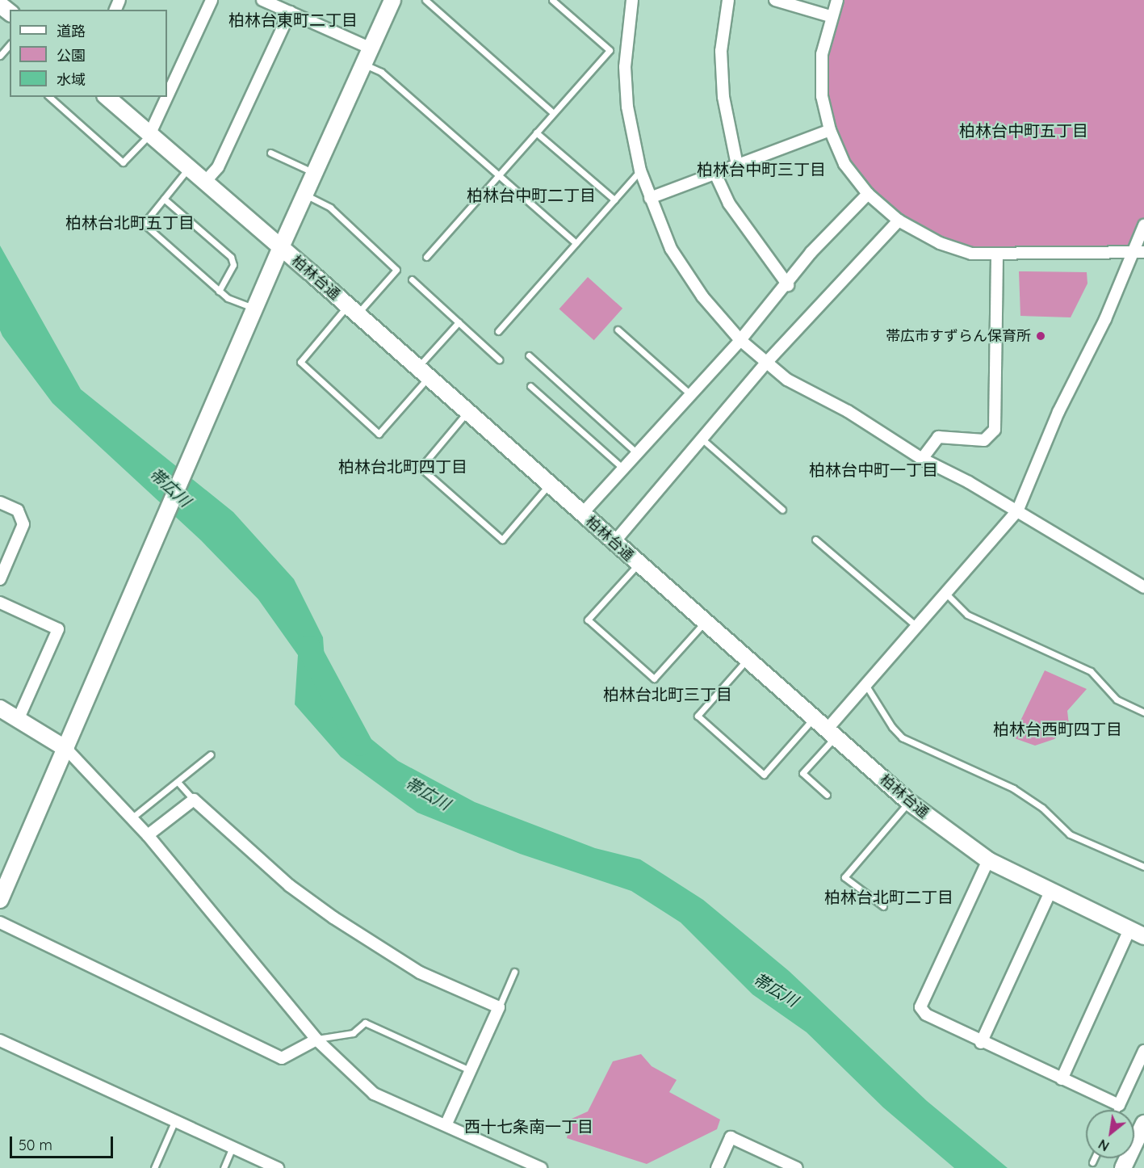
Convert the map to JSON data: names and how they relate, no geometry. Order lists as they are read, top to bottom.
{
  "streets": {
    "street": ["柏林台通"]
  },
  "districts": [
    "柏林台東町二丁目",
    "柏林台中町五丁目",
    "柏林台中町三丁目",
    "柏林台中町二丁目",
    "柏林台北町五丁目",
    "柏林台北町四丁目",
    "柏林台中町一丁目",
    "柏林台北町三丁目",
    "柏林台西町四丁目",
    "柏林台北町二丁目",
    "西十七条南一丁目"
  ],
  "water": ["帯広川"],
  "places": ["帯広市すずらん保育所"],
  "legend": ["道路", "公園", "水域"],
  "scale_bar": "50 m",
  "north": "bottom left"
}
